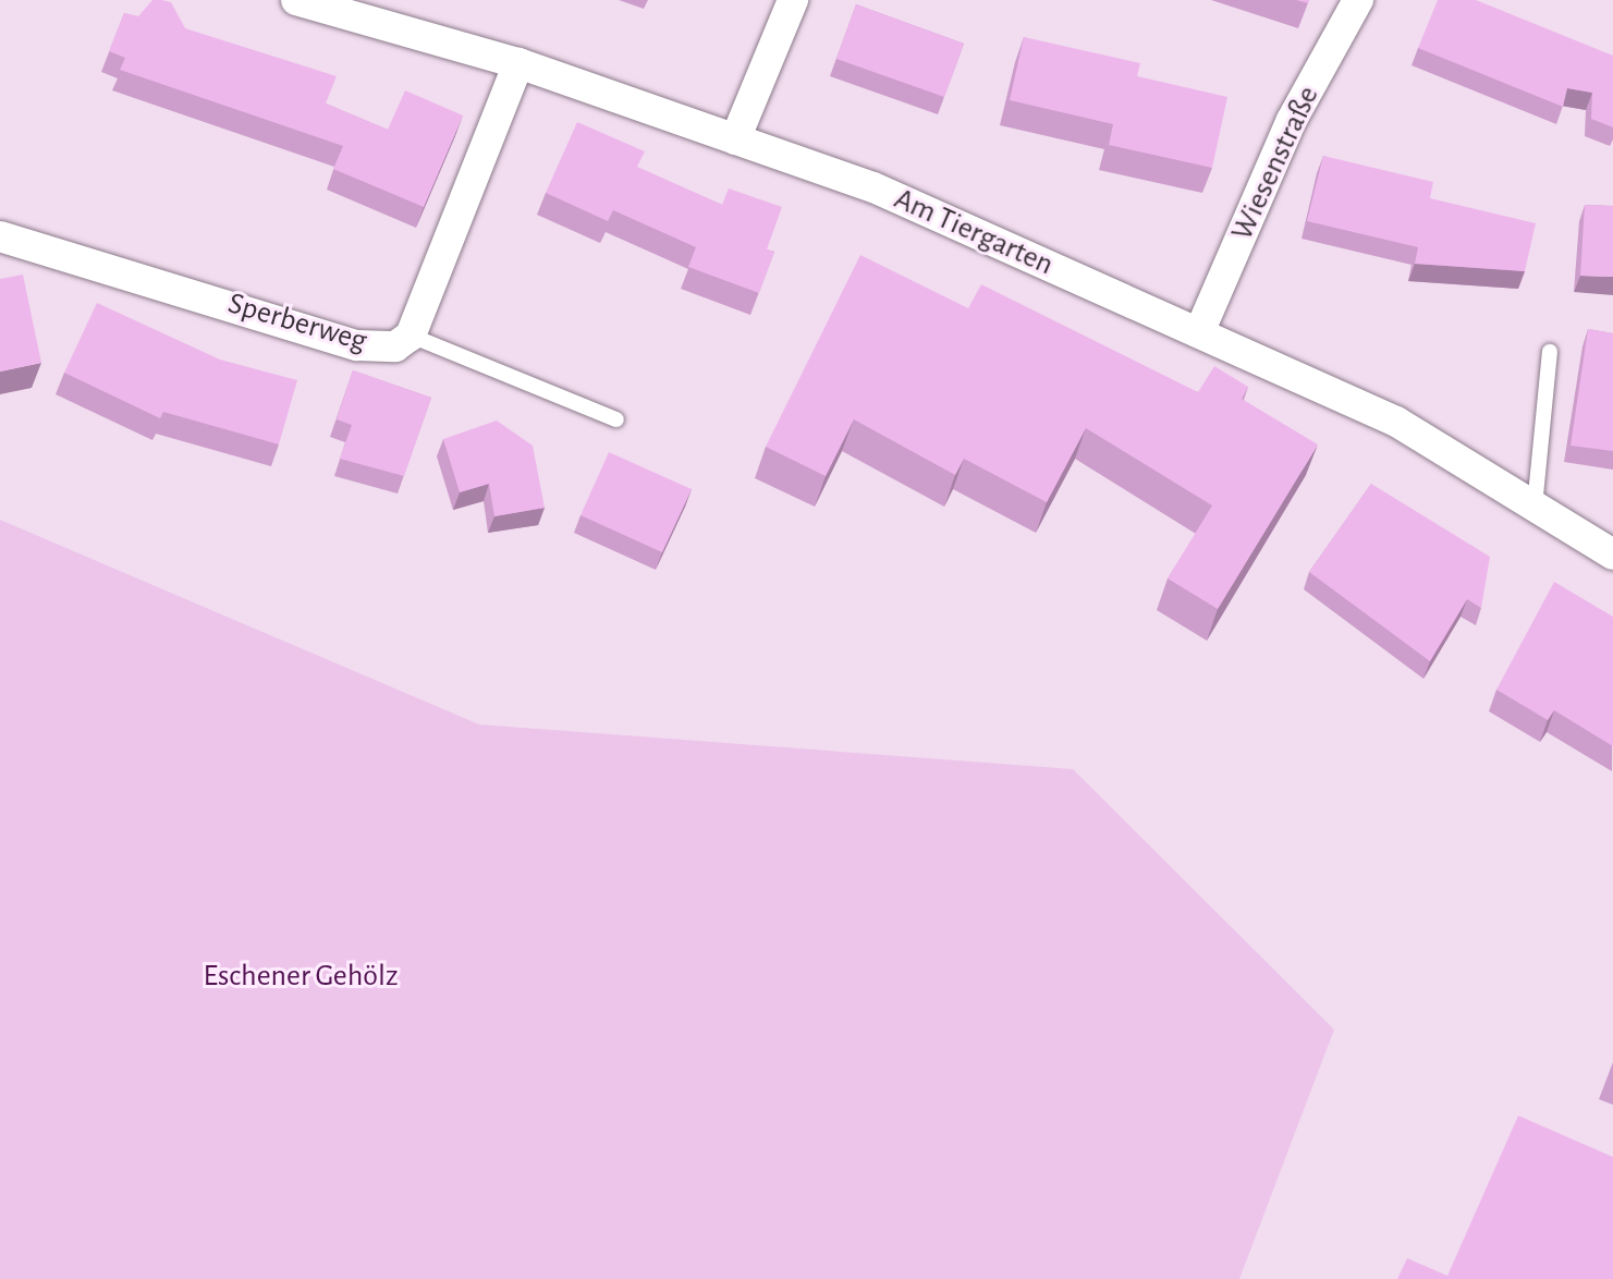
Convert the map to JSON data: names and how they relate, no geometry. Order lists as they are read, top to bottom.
{
  "streets": {
    "street": ["Wiesenstraße", "Am Tiergarten", "Sperberweg"]
  },
  "crossings": [
    ["Wiesenstraße", "Am Tiergarten"],
    ["Am Tiergarten", "Sperberweg"]
  ],
  "parks": ["Eschener Gehölz"]
}
